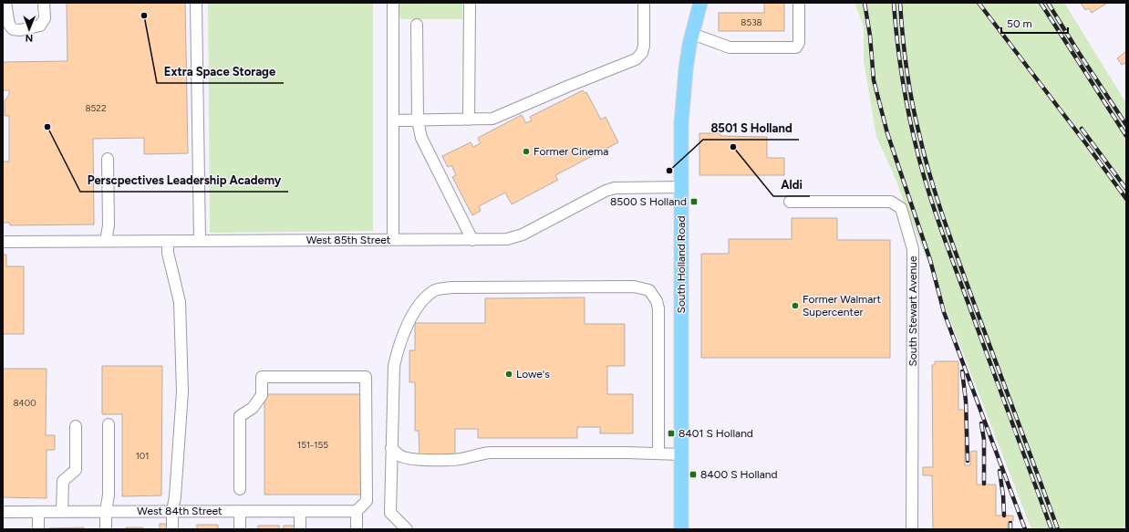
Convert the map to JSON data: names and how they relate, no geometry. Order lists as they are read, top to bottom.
{
  "streets": {
    "main road": ["South Holland Road"],
    "street": ["West 85th Street", "South Stewart Avenue", "West 84th Street"]
  },
  "crossings": [
    ["West 85th Street", "South Holland Road"]
  ],
  "places": {
    "other": [
      "Extra Space Storage",
      "Perscpectives Leadership Academy",
      "Aldi",
      "Former Cinema",
      "8501 S Holland",
      "Former Walmart Supercenter",
      "Lowe's"
    ],
    "transit": ["8500 S Holland", "8401 S Holland", "8400 S Holland"]
  },
  "house_numbers": [
    "8538",
    "8522",
    "8400",
    "151-155",
    "101"
  ],
  "scale_bar": "50 m",
  "north": "bottom"
}
